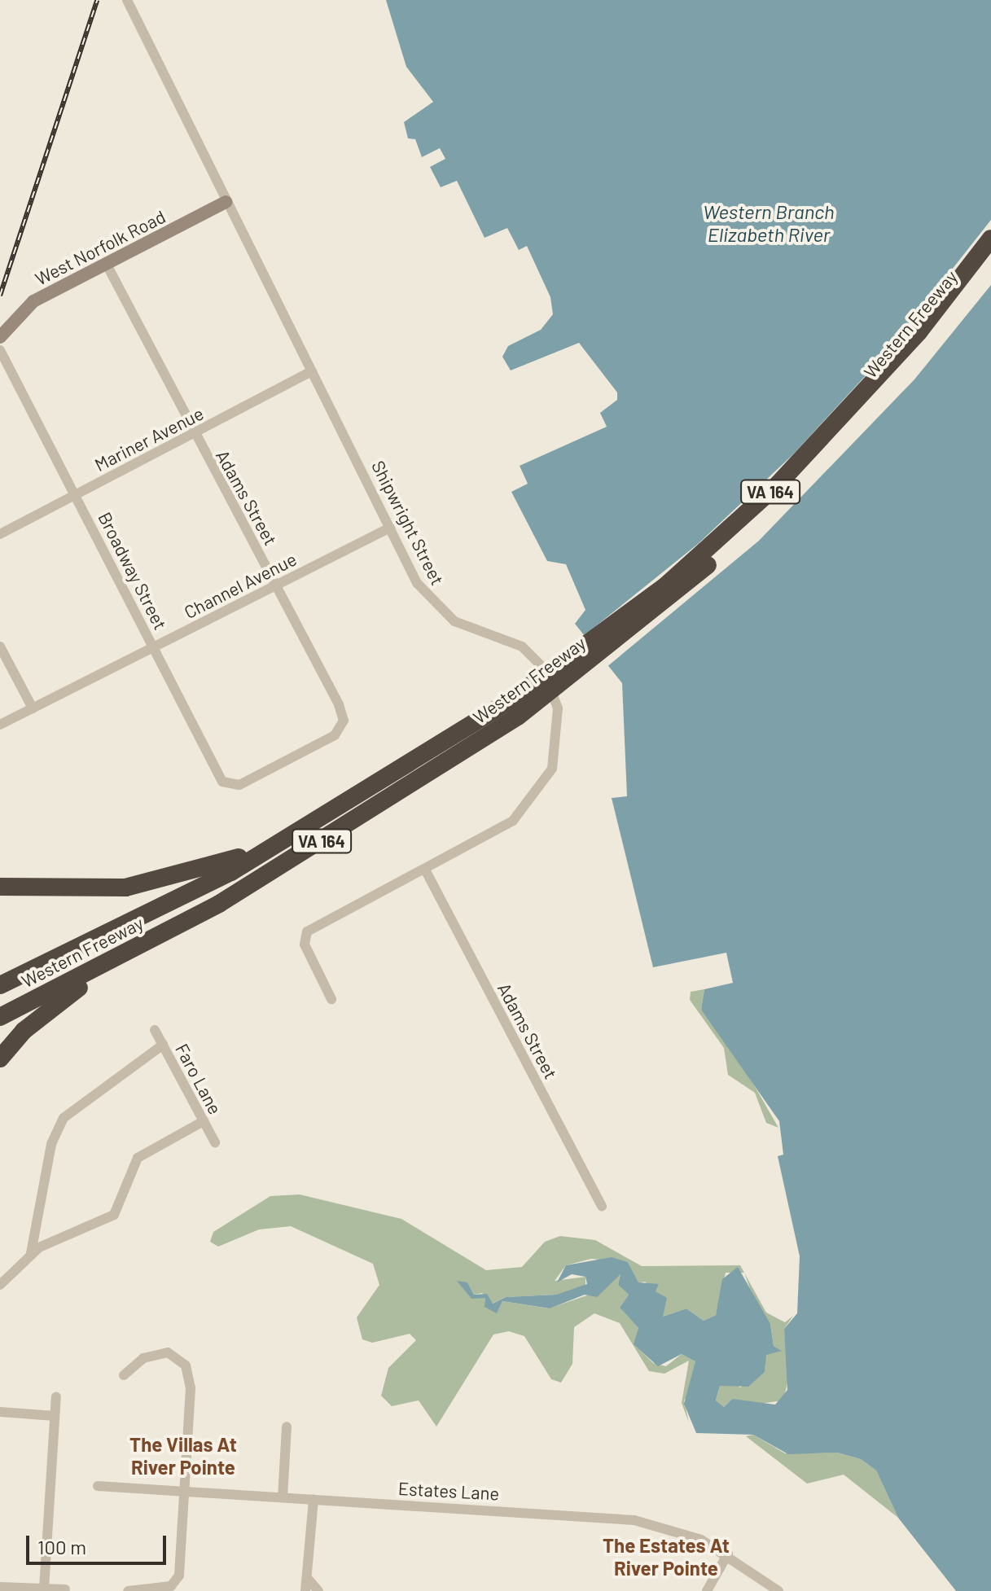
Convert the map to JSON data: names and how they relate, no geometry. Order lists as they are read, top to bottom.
{
  "streets": {
    "highway": ["Western Freeway", "VA 164"],
    "street": [
      "West Norfolk Road",
      "Mariner Avenue",
      "Adams Street",
      "Shipwright Street",
      "Broadway Street",
      "Channel Avenue",
      "Faro Lane",
      "Estates Lane"
    ]
  },
  "crossings": [
    ["West Norfolk Road", "Adams Street"],
    ["West Norfolk Road", "Shipwright Street"],
    ["Mariner Avenue", "Adams Street"],
    ["Mariner Avenue", "Shipwright Street"],
    ["Mariner Avenue", "Broadway Street"],
    ["Adams Street", "Shipwright Street"],
    ["Adams Street", "Broadway Street"],
    ["Adams Street", "Channel Avenue"],
    ["Shipwright Street", "Channel Avenue"],
    ["Broadway Street", "Channel Avenue"]
  ],
  "districts": ["The Villas At River Pointe", "The Estates At River Pointe"],
  "water": ["Western Branch Elizabeth River"],
  "scale_bar": "100 m"
}
